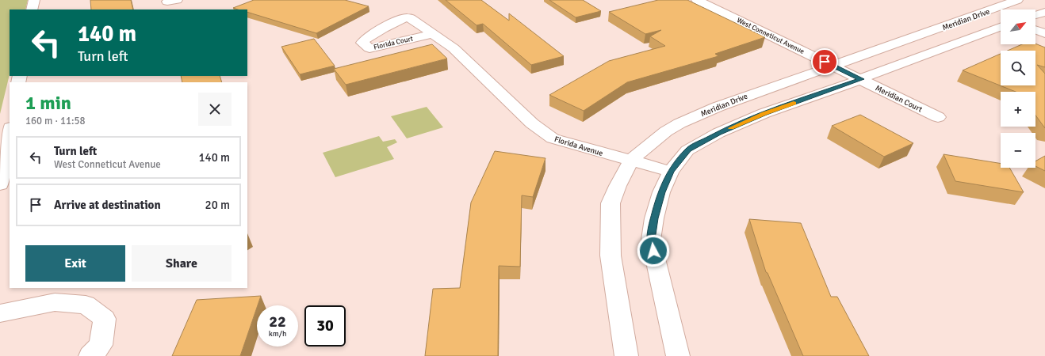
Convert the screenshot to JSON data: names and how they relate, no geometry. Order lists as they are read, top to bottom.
{
  "streets": {
    "street": [
      "Meridian Drive",
      "West Conneticut Avenue",
      "Florida Court",
      "Meridian Court",
      "Florida Avenue"
    ]
  },
  "crossings": [
    ["Meridian Drive", "West Conneticut Avenue"],
    ["Meridian Drive", "Florida Avenue"],
    ["West Conneticut Avenue", "Meridian Court"],
    ["Florida Court", "Florida Avenue"]
  ],
  "north": "top right",
  "page": {
    "map_buttons": ["+", "−"],
    "turn": ["140 m", "Turn left"],
    "heading": ["1 min", "160 m · 11:58"],
    "list": [
      {
        "name": "Turn left",
        "note": "West Conneticut Avenue",
        "value": "140 m"
      },
      {
        "name": "Arrive at destination",
        "value": "20 m"
      }
    ],
    "buttons": ["Exit", "Share"],
    "speed": "22 km/h",
    "limit": "30"
  }
}
